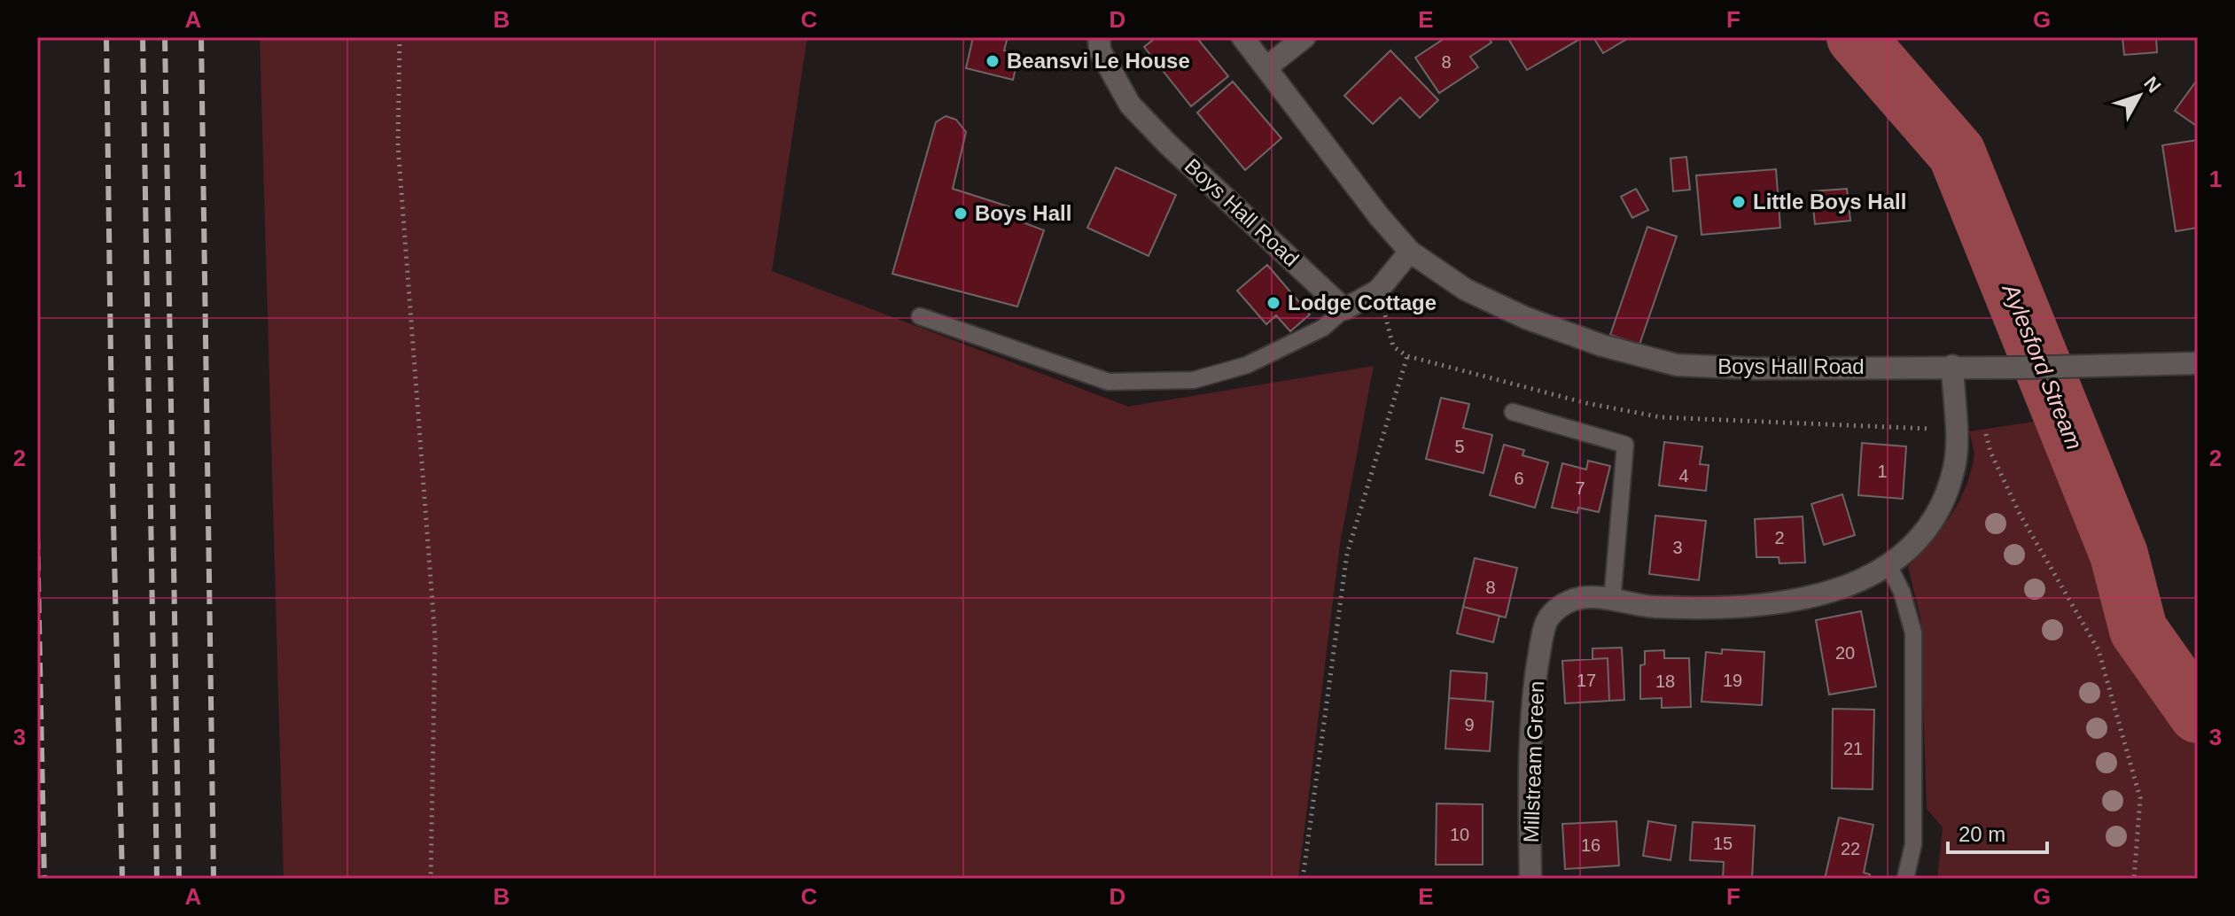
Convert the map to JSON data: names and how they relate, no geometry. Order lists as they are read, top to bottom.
{
  "streets": {
    "street": ["Boys Hall Road", "Millstream Green"]
  },
  "crossings": [
    ["Boys Hall Road", "Millstream Green"]
  ],
  "water": ["Aylesford Stream"],
  "places": [
    "Beansvi Le House",
    "Little Boys Hall",
    "Boys Hall",
    "Lodge Cottage"
  ],
  "house_numbers": [
    "8",
    "5",
    "1",
    "4",
    "6",
    "7",
    "2",
    "3",
    "8",
    "20",
    "17",
    "19",
    "18",
    "9",
    "21",
    "10",
    "15",
    "16",
    "22"
  ],
  "scale_bar": "20 m",
  "north": "top right",
  "grid": {
    "columns": [
      "A",
      "B",
      "C",
      "D",
      "E",
      "F",
      "G"
    ],
    "rows": ["1", "2", "3"]
  }
}
